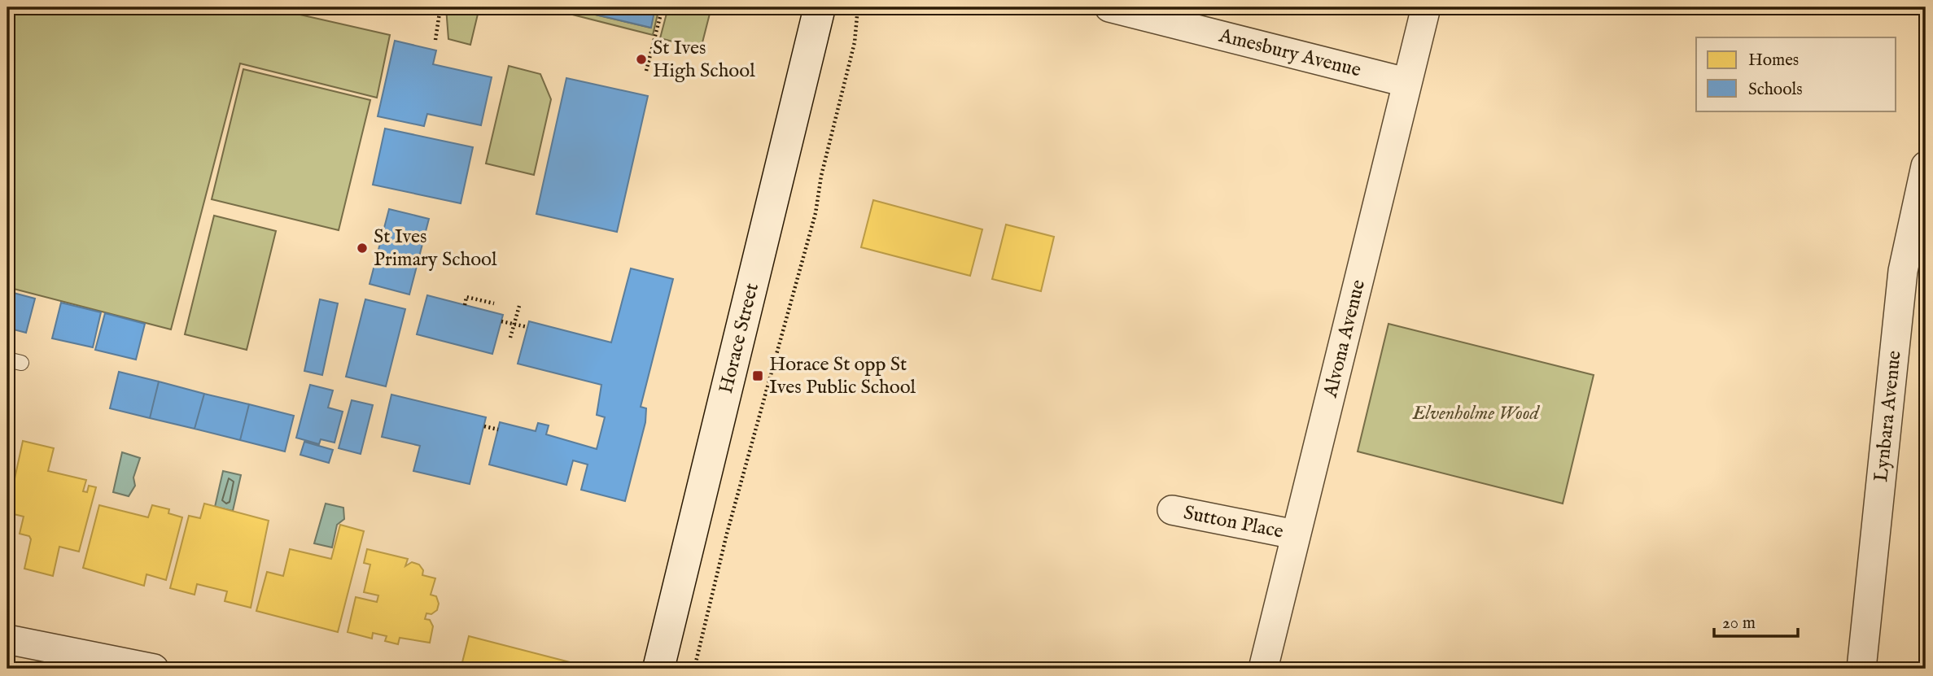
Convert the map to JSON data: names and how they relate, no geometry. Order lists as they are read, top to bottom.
{
  "streets": {
    "main road": ["Horace Street"],
    "street": [
      "Amesbury Avenue",
      "Alvona Avenue",
      "Lynbara Avenue",
      "Sutton Place"
    ]
  },
  "crossings": [
    ["Amesbury Avenue", "Alvona Avenue"],
    ["Alvona Avenue", "Sutton Place"]
  ],
  "parks": ["Elvenholme Wood"],
  "places": {
    "other": ["St Ives High School", "St Ives Primary School"],
    "transit": ["Horace St opp St Ives Public School"]
  },
  "legend": ["Homes", "Schools"],
  "scale_bar": "20 m"
}
